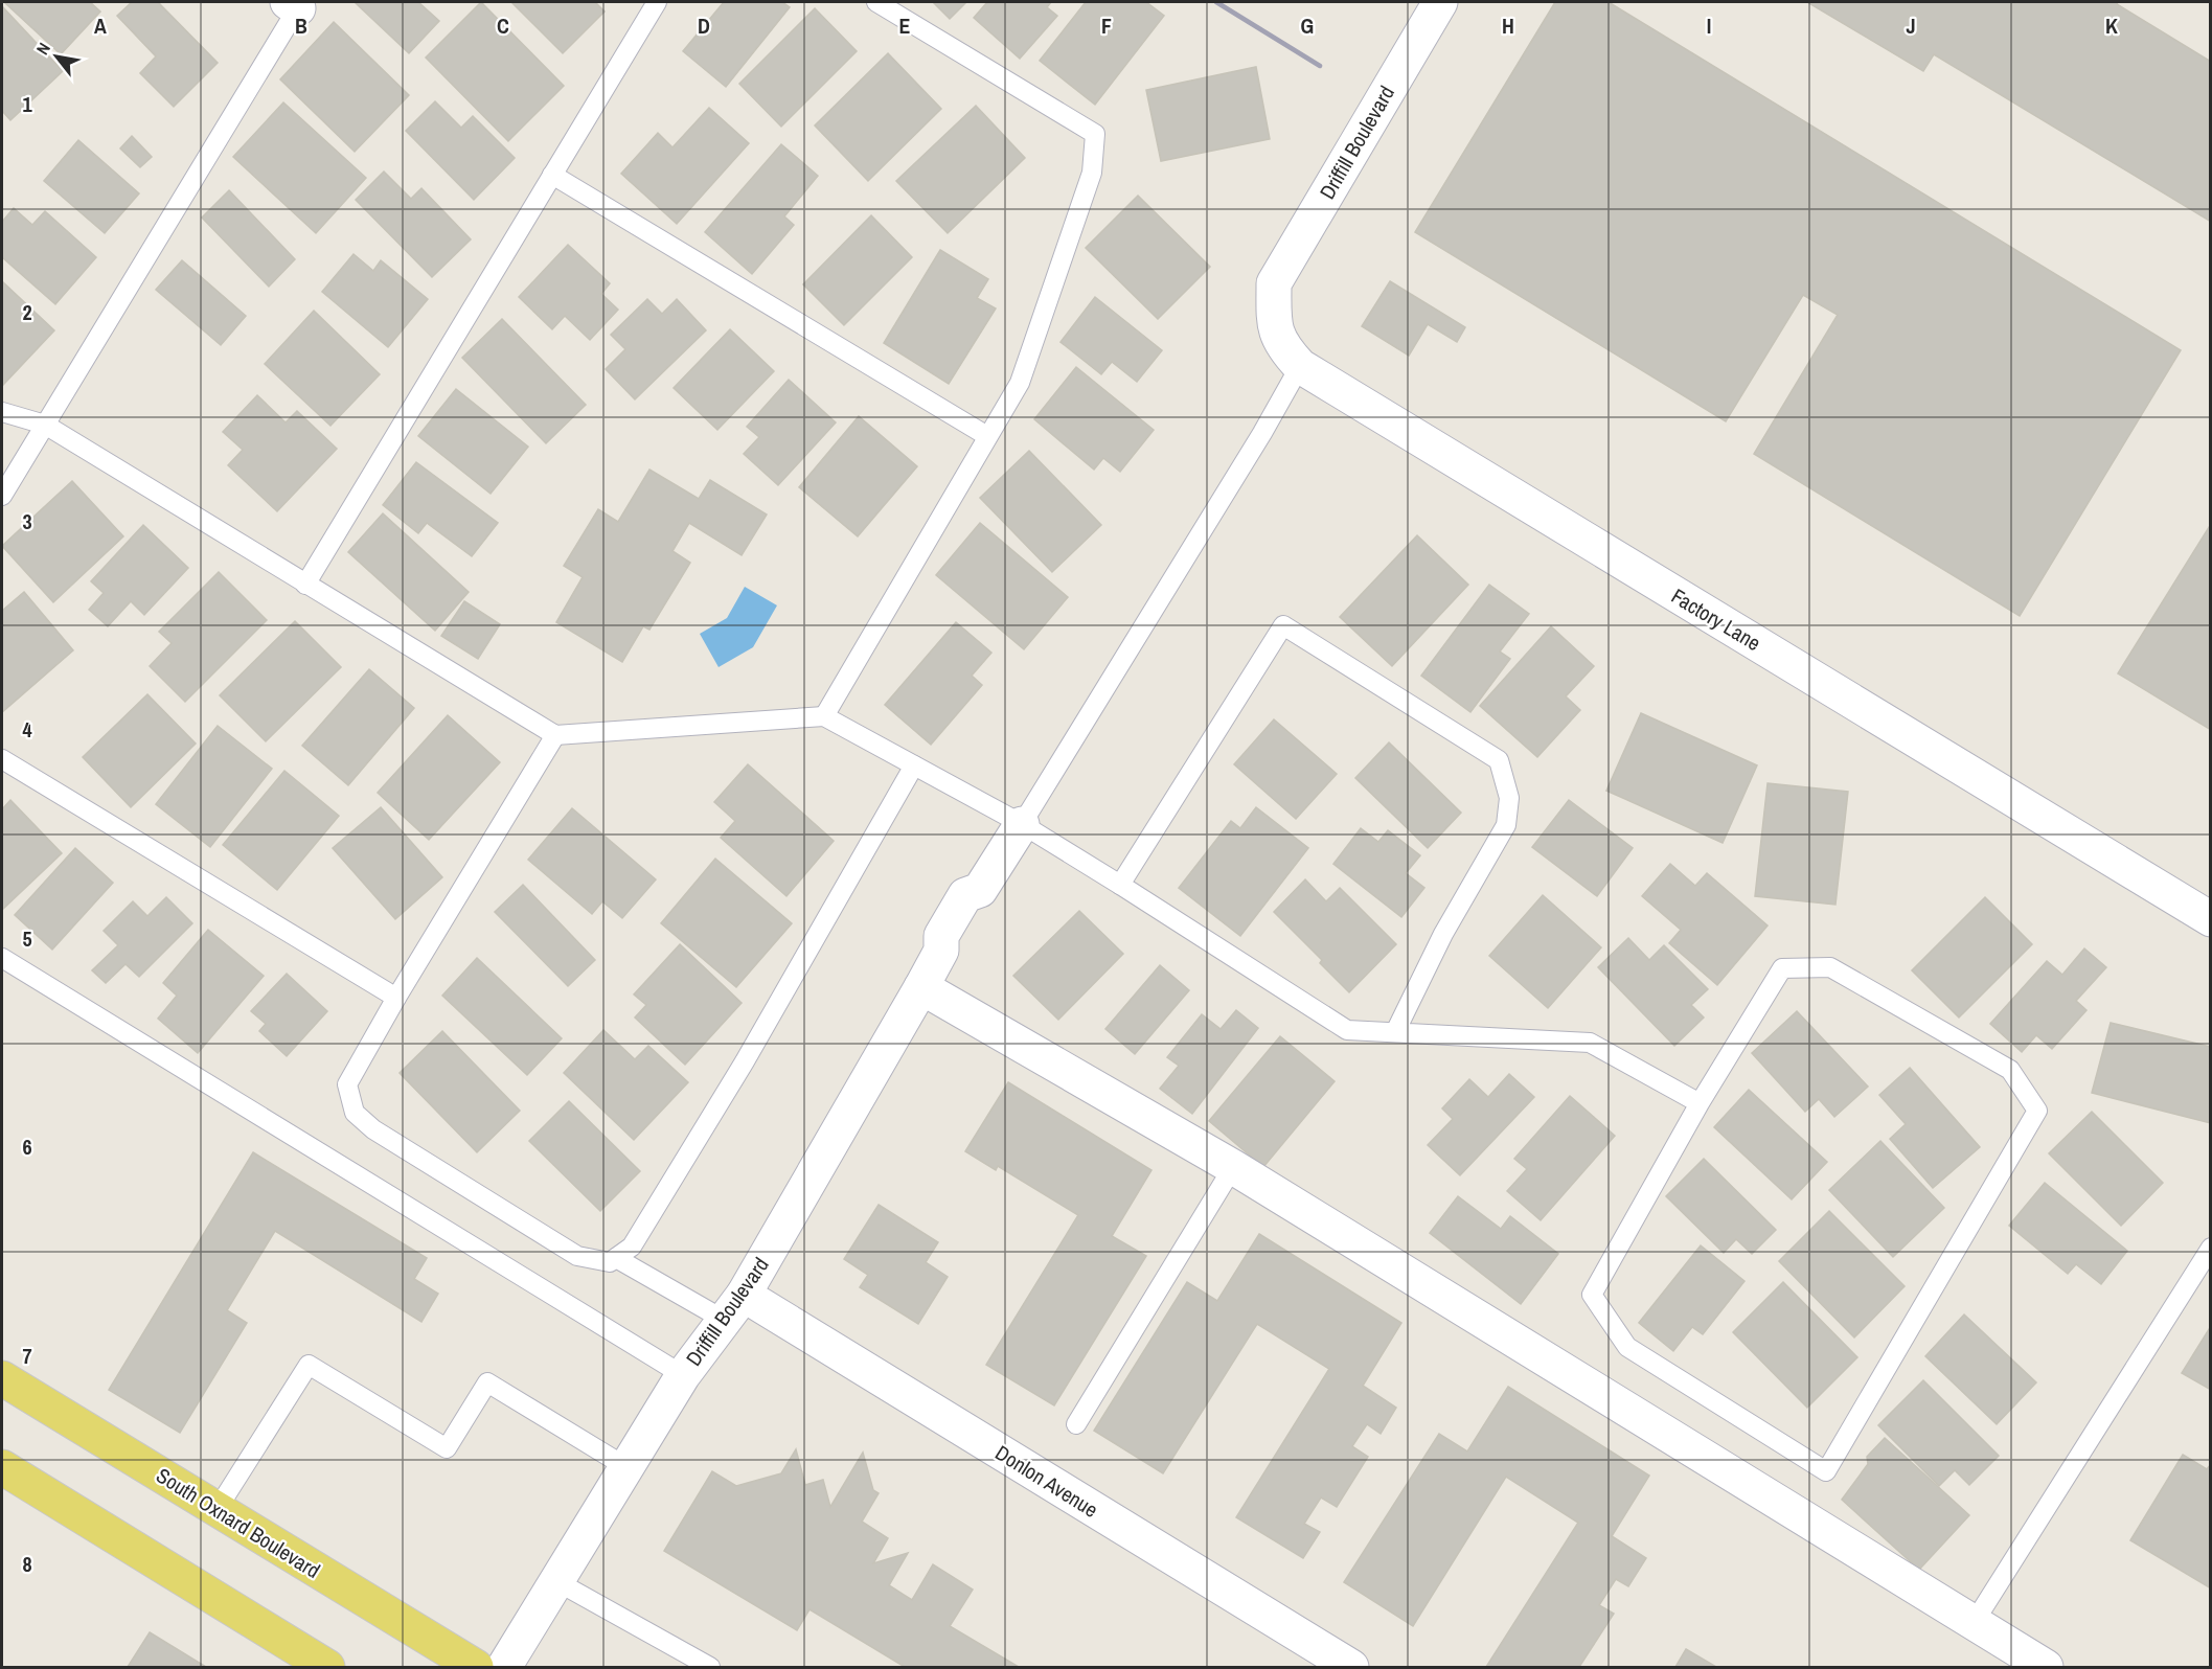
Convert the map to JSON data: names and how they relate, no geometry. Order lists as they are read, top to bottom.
{
  "streets": {
    "main road": ["South Oxnard Boulevard"],
    "street": ["Driffill Boulevard", "Factory Lane", "Donlon Avenue"]
  },
  "crossings": [
    ["Driffill Boulevard", "Factory Lane"],
    ["Driffill Boulevard", "Donlon Avenue"]
  ],
  "north": "top left",
  "grid": {
    "columns": [
      "A",
      "B",
      "C",
      "D",
      "E",
      "F",
      "G",
      "H",
      "I",
      "J",
      "K"
    ],
    "rows": [
      "1",
      "2",
      "3",
      "4",
      "5",
      "6",
      "7",
      "8"
    ]
  }
}
